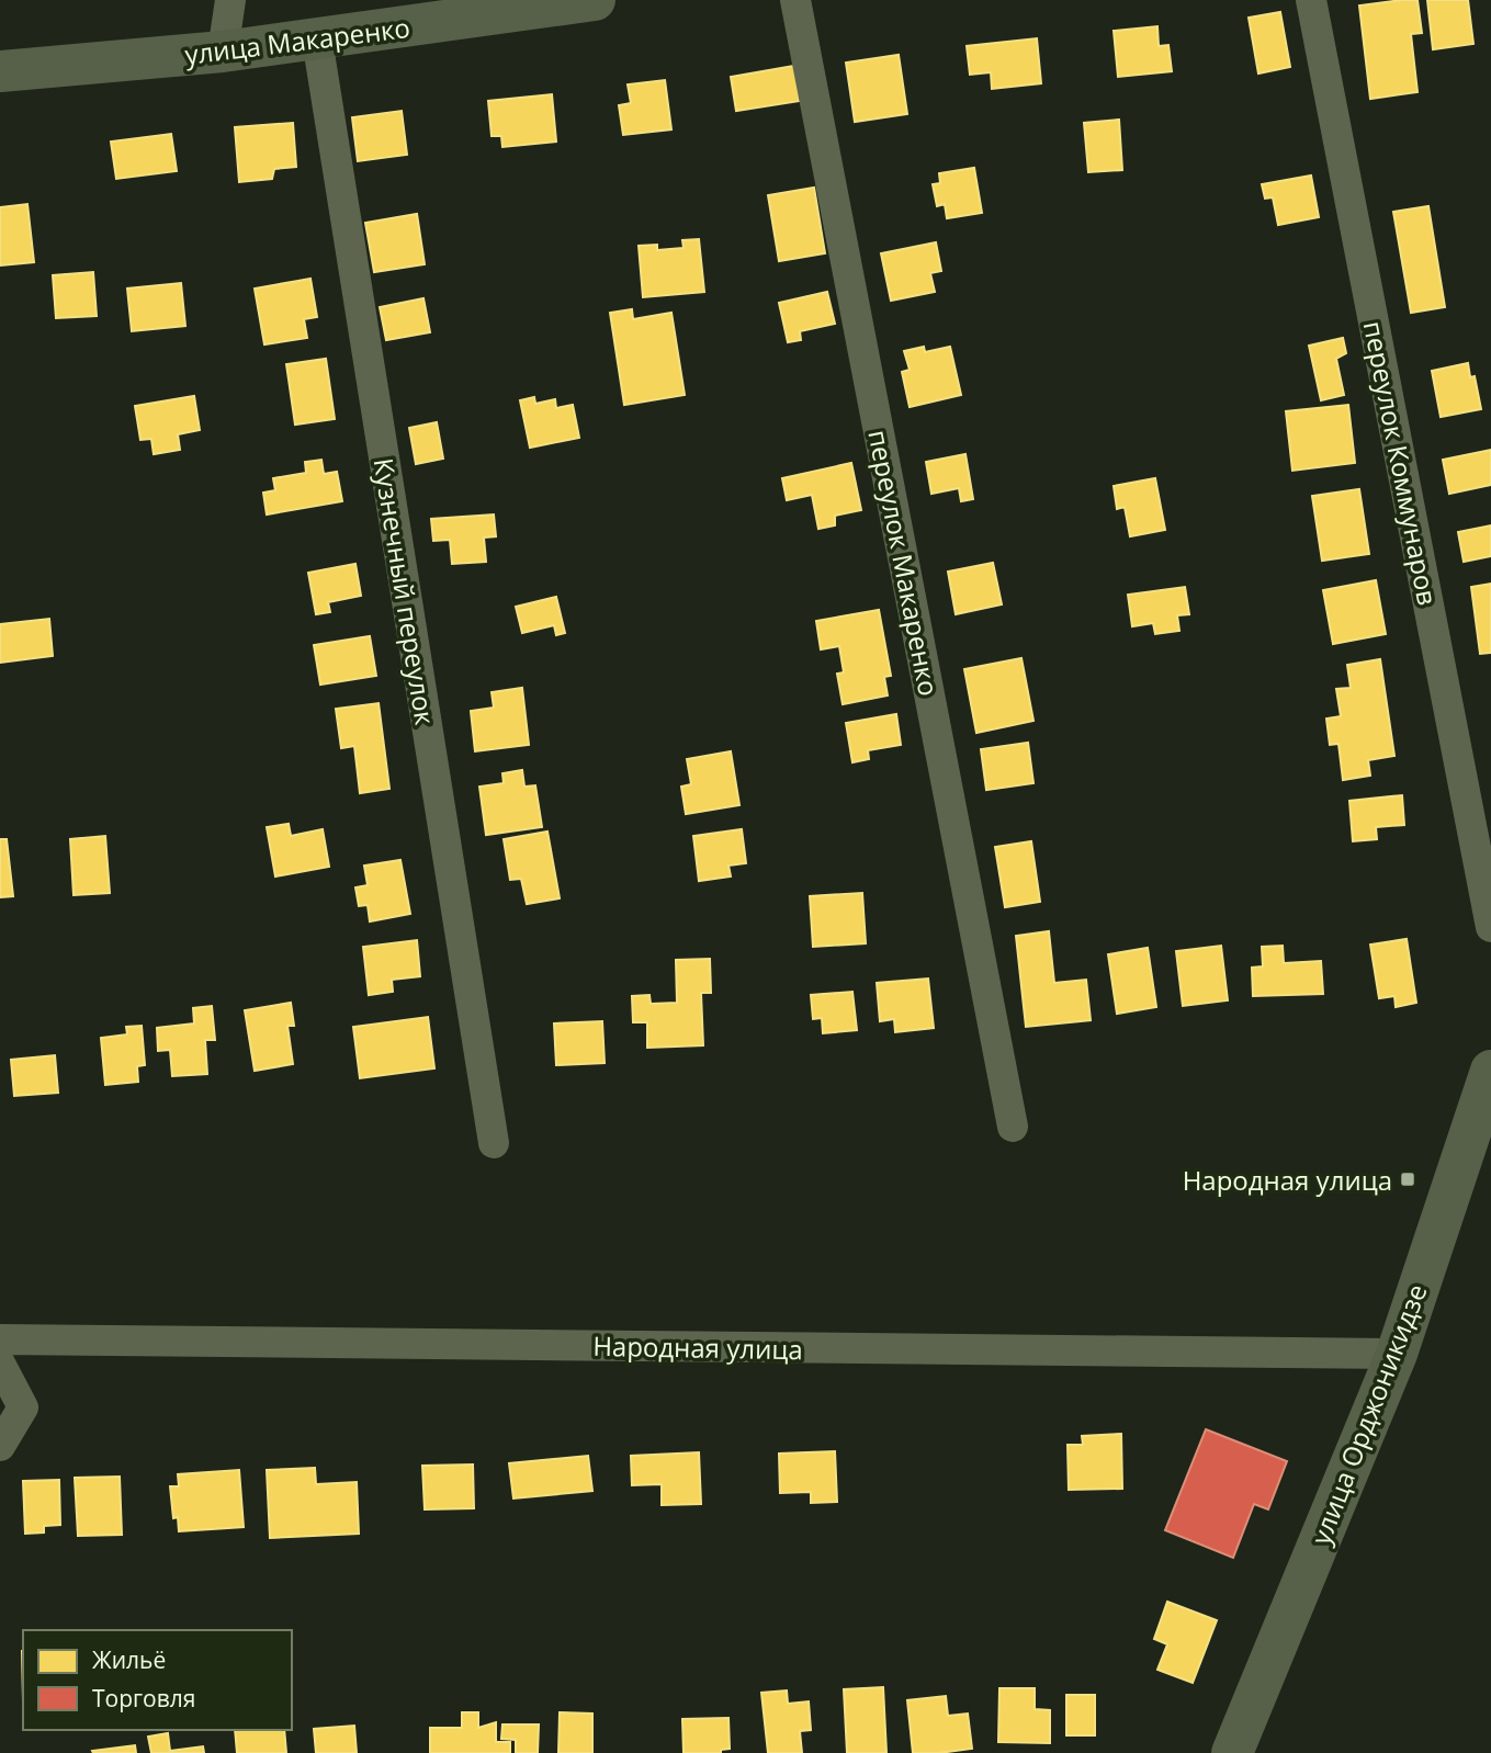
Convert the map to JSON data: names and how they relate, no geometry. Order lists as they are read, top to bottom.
{
  "streets": {
    "main road": ["улица Макаренко", "улица Орджоникидзе"],
    "street": [
      "переулок Коммунаров",
      "переулок Макаренко",
      "Кузнечный переулок",
      "Народная улица"
    ]
  },
  "crossings": [
    ["улица Макаренко", "Кузнечный переулок"],
    ["Народная улица", "улица Орджоникидзе"]
  ],
  "places": {
    "transit": ["Народная улица"]
  },
  "legend": ["Жильё", "Торговля"]
}
